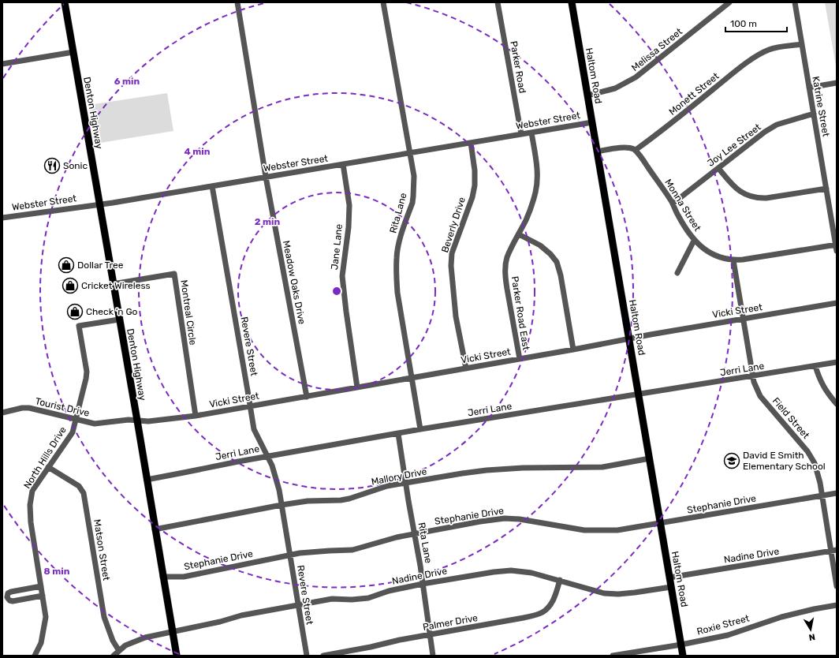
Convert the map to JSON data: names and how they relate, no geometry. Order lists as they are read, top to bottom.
{
  "streets": {
    "main road": ["Haltom Road", "Denton Highway"],
    "street": [
      "Melissa Street",
      "Parker Road",
      "Monett Street",
      "Katrine Street",
      "Webster Street",
      "Joy Lee Street",
      "Monna Street",
      "Rita Lane",
      "Beverly Drive",
      "Jane Lane",
      "Meadow Oaks Drive",
      "Vicki Street",
      "Montreal Circle",
      "Parker Road East",
      "Revere Street",
      "Jerri Lane",
      "Tourist Drive",
      "Field Street",
      "North Hills Drive",
      "Mallory Drive",
      "Stephanie Drive",
      "Matson Street",
      "Nadine Drive",
      "Palmer Drive",
      "Roxie Street"
    ]
  },
  "crossings": [
    ["Melissa Street", "Haltom Road"],
    ["Parker Road", "Webster Street"],
    ["Haltom Road", "Webster Street"],
    ["Haltom Road", "Vicki Street"],
    ["Haltom Road", "Jerri Lane"],
    ["Haltom Road", "Mallory Drive"],
    ["Haltom Road", "Stephanie Drive"],
    ["Haltom Road", "Nadine Drive"],
    ["Haltom Road", "Roxie Street"],
    ["Monett Street", "Katrine Street"],
    ["Monett Street", "Monna Street"],
    ["Katrine Street", "Joy Lee Street"],
    ["Katrine Street", "Monna Street"],
    ["Denton Highway", "Webster Street"],
    ["Denton Highway", "Vicki Street"],
    ["Denton Highway", "Montreal Circle"],
    ["Denton Highway", "Jerri Lane"],
    ["Denton Highway", "Tourist Drive"],
    ["Denton Highway", "North Hills Drive"],
    ["Denton Highway", "Mallory Drive"],
    ["Denton Highway", "Stephanie Drive"],
    ["Denton Highway", "Nadine Drive"],
    ["Webster Street", "Rita Lane"],
    ["Webster Street", "Beverly Drive"],
    ["Webster Street", "Jane Lane"],
    ["Webster Street", "Meadow Oaks Drive"],
    ["Webster Street", "Revere Street"],
    ["Joy Lee Street", "Monna Street"],
    ["Monna Street", "Field Street"],
    ["Rita Lane", "Vicki Street"],
    ["Rita Lane", "Jerri Lane"],
    ["Rita Lane", "Mallory Drive"],
    ["Rita Lane", "Stephanie Drive"],
    ["Rita Lane", "Nadine Drive"],
    ["Rita Lane", "Palmer Drive"],
    ["Beverly Drive", "Vicki Street"],
    ["Jane Lane", "Vicki Street"],
    ["Meadow Oaks Drive", "Vicki Street"],
    ["Vicki Street", "Montreal Circle"],
    ["Vicki Street", "Parker Road East"],
    ["Vicki Street", "Revere Street"],
    ["Vicki Street", "Tourist Drive"],
    ["Vicki Street", "Field Street"],
    ["Revere Street", "Jerri Lane"],
    ["Revere Street", "Mallory Drive"],
    ["Revere Street", "Stephanie Drive"],
    ["Revere Street", "Nadine Drive"],
    ["Jerri Lane", "Field Street"],
    ["Tourist Drive", "North Hills Drive"],
    ["Field Street", "Stephanie Drive"],
    ["Field Street", "Nadine Drive"],
    ["North Hills Drive", "Matson Street"],
    ["Matson Street", "Nadine Drive"],
    ["Nadine Drive", "Palmer Drive"]
  ],
  "places": {
    "restaurant": ["Sonic"],
    "shop": ["Dollar Tree", "Cricket Wireless", "Check ’n Go"],
    "school or university": ["David E Smith Elementary School"]
  },
  "scale_bar": "100 m",
  "north": "bottom",
  "rings": [
    "6 min",
    "4 min",
    "2 min",
    "8 min"
  ]
}
